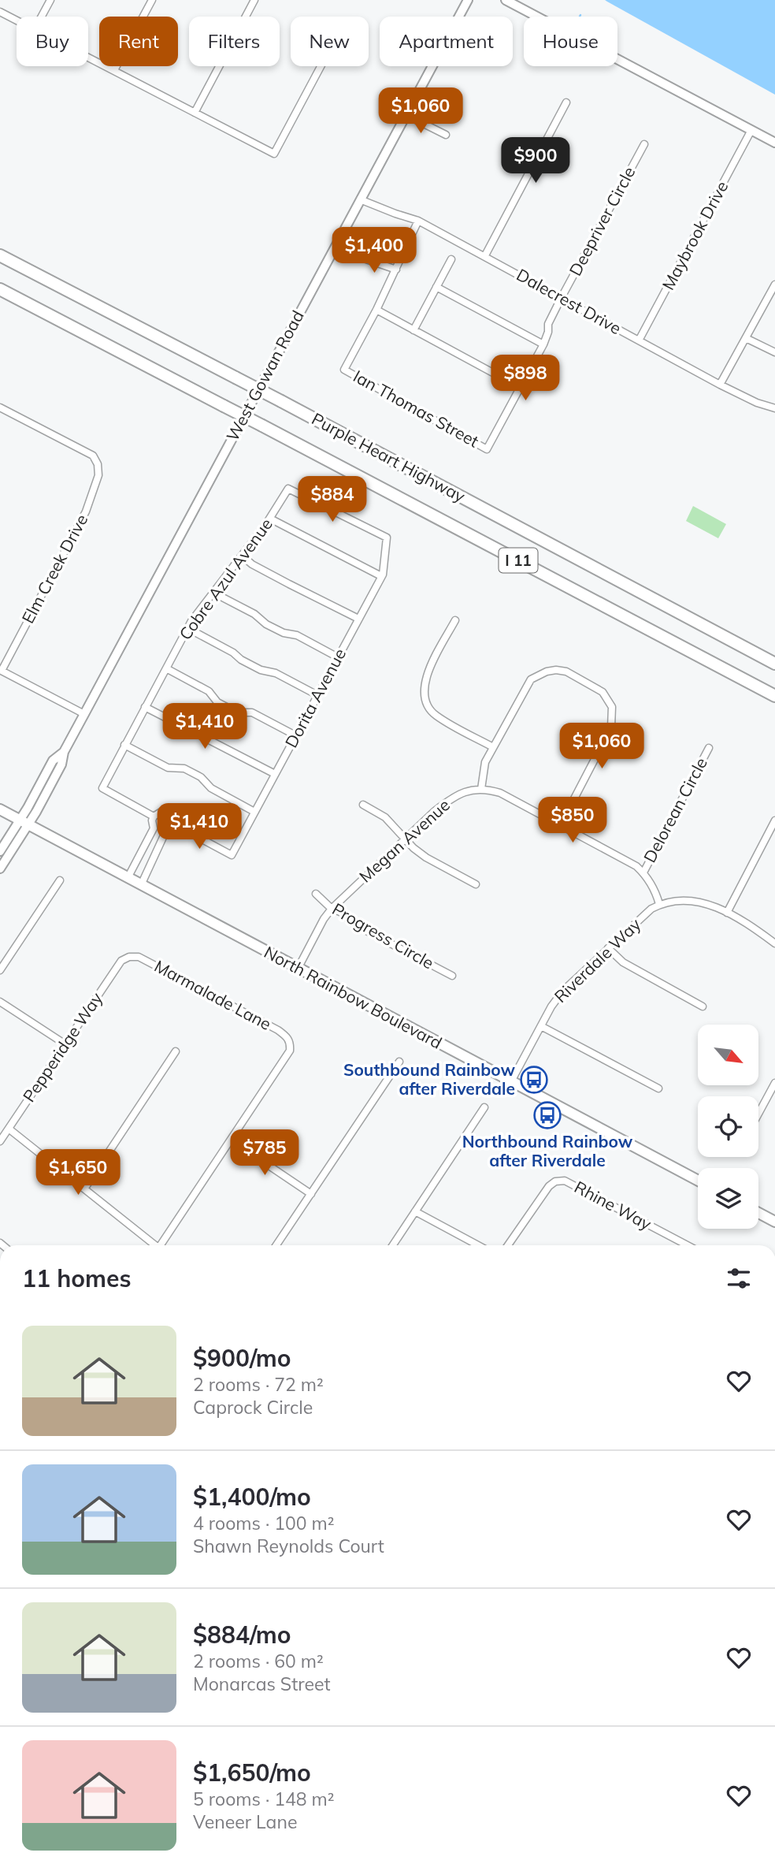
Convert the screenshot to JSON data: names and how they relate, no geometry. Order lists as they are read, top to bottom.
{
  "streets": {
    "highway": ["Purple Heart Highway", "I 11"],
    "main road": ["North Rainbow Boulevard"],
    "street": [
      "Deepriver Circle",
      "Maybrook Drive",
      "Dalecrest Drive",
      "West Gowan Road",
      "Ian Thomas Street",
      "Elm Creek Drive",
      "Cobre Azul Avenue",
      "Dorita Avenue",
      "Delorean Circle",
      "Megan Avenue",
      "Progress Circle",
      "Riverdale Way",
      "Marmalade Lane",
      "Pepperidge Way",
      "Rhine Way"
    ]
  },
  "crossings": [
    ["Deepriver Circle", "Dalecrest Drive"],
    ["Deepriver Circle", "Ian Thomas Street"],
    ["Maybrook Drive", "Dalecrest Drive"],
    ["Dalecrest Drive", "West Gowan Road"],
    ["West Gowan Road", "North Rainbow Boulevard"],
    ["Cobre Azul Avenue", "Dorita Avenue"],
    ["Megan Avenue", "Progress Circle"],
    ["Megan Avenue", "North Rainbow Boulevard"],
    ["Riverdale Way", "North Rainbow Boulevard"],
    ["Marmalade Lane", "Pepperidge Way"]
  ],
  "places": {
    "bus stop": ["Southbound Rainbow after Riverdale", "Northbound Rainbow after Riverdale"]
  },
  "north": "bottom right",
  "page": {
    "chip": [
      "Buy",
      "Rent",
      "Filters",
      "New",
      "Apartment",
      "House"
    ],
    "price": [
      "$1,060",
      "$900",
      "$1,400",
      "$898",
      "$884",
      "$1,410",
      "$1,060",
      "$850",
      "$1,410",
      "$785",
      "$1,650"
    ],
    "heading": "11 homes",
    "list": [
      {
        "name": "$900/mo",
        "note": "2 rooms · 72 m² · Caprock Circle"
      },
      {
        "name": "$1,400/mo",
        "note": "4 rooms · 100 m² · Shawn Reynolds Court"
      },
      {
        "name": "$884/mo",
        "note": "2 rooms · 60 m² · Monarcas Street"
      },
      {
        "name": "$1,650/mo",
        "note": "5 rooms · 148 m² · Veneer Lane"
      }
    ]
  }
}
